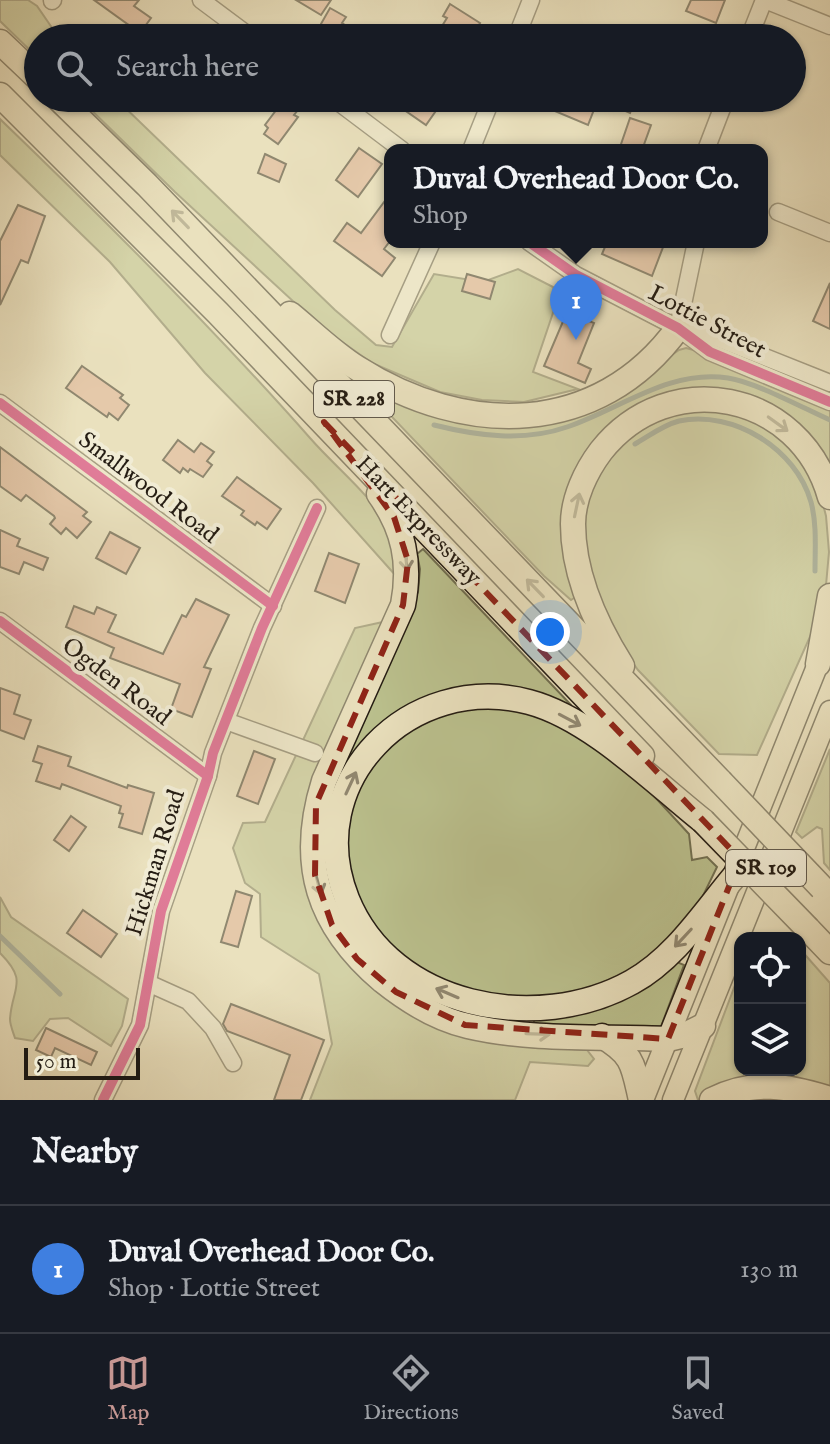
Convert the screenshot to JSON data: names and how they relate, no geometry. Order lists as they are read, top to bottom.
{
  "streets": {
    "highway": ["SR 228", "Hart Expressway"],
    "main road": ["SR 109"],
    "street": [
      "Lottie Street",
      "Smallwood Road",
      "Ogden Road",
      "Hickman Road"
    ]
  },
  "crossings": [
    ["Smallwood Road", "Hickman Road"],
    ["Ogden Road", "Hickman Road"]
  ],
  "scale_bar": "50 m",
  "page": {
    "search": "Search here",
    "popup": ["Duval Overhead Door Co.", "Shop"],
    "pins": "1",
    "scale": "50 m",
    "heading": "Nearby",
    "list": [
      {
        "mark": "1",
        "name": "Duval Overhead Door Co.",
        "note": "Shop · Lottie Street",
        "value": "130 m"
      }
    ],
    "nav": ["Map", "Directions", "Saved"]
  }
}
